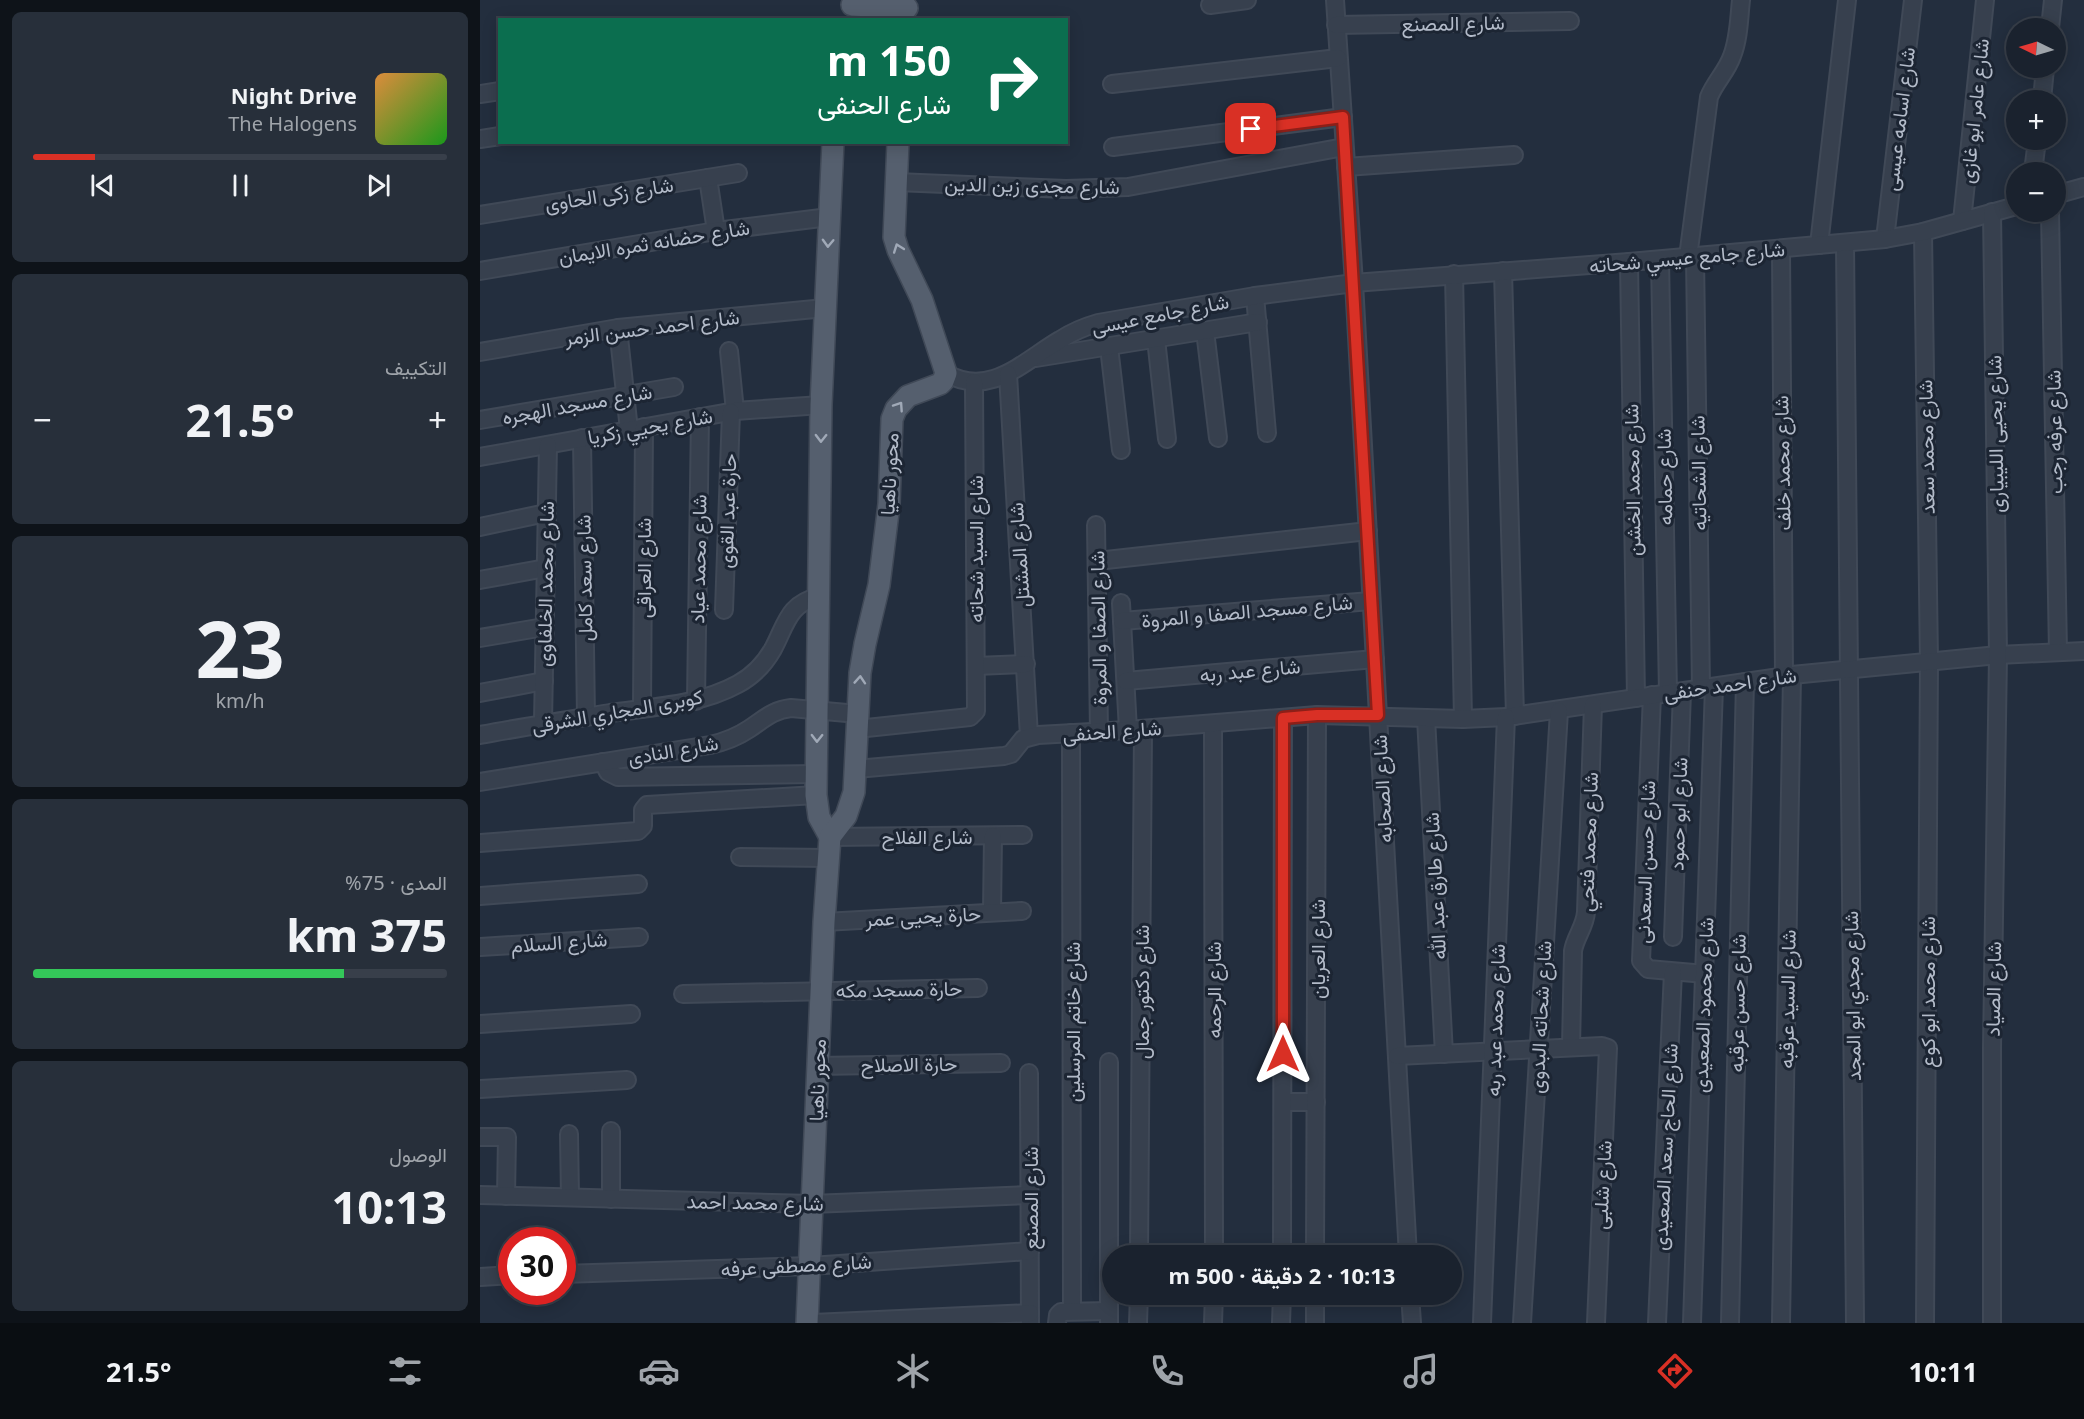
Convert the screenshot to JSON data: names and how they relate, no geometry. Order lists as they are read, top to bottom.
{
  "streets": {
    "main road": ["محور ناهيا"],
    "street": [
      "شارع المصنع",
      "شارع عامر ابو غازى",
      "شارع اسامه عيسى",
      "شارع مجدى زين الدين",
      "شارع زكى الحاوى",
      "شارع حضانه ثمره الايمان",
      "شارع جامع عيسي شحاته",
      "شارع جامع عيسى",
      "شارع احمد حسن الزمر",
      "شارع مسجد الهجره",
      "شارع يحيي زكريا",
      "شارع عرفه رجب",
      "شارع يحيى الليبيارى",
      "شارع محمد سعد",
      "شارع محمد خلف",
      "شارع الشحاتيه",
      "شارع حمامه",
      "شارع محمد الخشن",
      "حارة عبد القوى",
      "شارع السيد شحاته",
      "شارع المشتل",
      "شارع محمد عياد",
      "شارع العراقى",
      "شارع سعد كامل",
      "شارع محمد الخلفاوى",
      "شارع مسجد الصفا و المروة",
      "شارع الصفا و المروة",
      "شارع عبد ربه",
      "شارع احمد حنفى",
      "كوبرى المجاري الشرقى",
      "شارع الحنفى",
      "شارع النادى",
      "شارع الصحابه",
      "شارع ابو حمود",
      "شارع الفلاح",
      "شارع محمد فتحي",
      "شارع حسن السعدنى",
      "شارع طارق عبد الله",
      "حارة يحيى عمر",
      "شارع السلام",
      "شارع العريان",
      "حارة مسجد مكه",
      "شارع الصياد",
      "شارع الرحمه",
      "شارع دكتور جمال",
      "شارع محمد ابو كوع",
      "شارع مجدي ابو المجد",
      "شارع السيد عرقبه",
      "شارع حسن عرقبه",
      "شارع محمود الصعيدى",
      "شارع شحاته البدوى",
      "شارع محمد عبد ربه",
      "شارع خاتم المرسلين",
      "حارة الاصلاح",
      "شارع الحاج سعد الصعيدى",
      "شارع شلبى",
      "شارع محمد احمد",
      "شارع مصطفى عرفه"
    ]
  },
  "crossings": [
    ["شارع المصنع", "شارع الصحابه"],
    ["شارع المصنع", "شارع محمد احمد"],
    ["شارع المصنع", "شارع مصطفى عرفه"],
    ["شارع عامر ابو غازى", "شارع جامع عيسي شحاته"],
    ["شارع اسامه عيسى", "شارع جامع عيسي شحاته"],
    ["شارع مجدى زين الدين", "شارع الصحابه"],
    ["شارع حضانه ثمره الايمان", "محور ناهيا"],
    ["شارع جامع عيسي شحاته", "شارع جامع عيسى"],
    ["شارع جامع عيسي شحاته", "شارع يحيى الليبيارى"],
    ["شارع جامع عيسي شحاته", "شارع محمد سعد"],
    ["شارع جامع عيسي شحاته", "شارع محمد خلف"],
    ["شارع جامع عيسي شحاته", "شارع الشحاتيه"],
    ["شارع جامع عيسي شحاته", "شارع حمامه"],
    ["شارع جامع عيسي شحاته", "شارع محمد الخشن"],
    ["شارع جامع عيسي شحاته", "شارع الصحابه"],
    ["شارع جامع عيسي شحاته", "شارع مجدي ابو المجد"],
    ["شارع جامع عيسي شحاته", "شارع محمد عبد ربه"],
    ["شارع جامع عيسى", "محور ناهيا"],
    ["شارع جامع عيسى", "شارع السيد شحاته"],
    ["شارع جامع عيسى", "شارع المشتل"],
    ["شارع جامع عيسى", "شارع الصحابه"],
    ["شارع احمد حسن الزمر", "محور ناهيا"],
    ["شارع احمد حسن الزمر", "شارع العراقى"],
    ["شارع مسجد الهجره", "شارع العراقى"],
    ["شارع يحيي زكريا", "محور ناهيا"],
    ["شارع يحيي زكريا", "حارة عبد القوى"],
    ["شارع يحيي زكريا", "شارع محمد عياد"],
    ["شارع يحيي زكريا", "شارع العراقى"],
    ["شارع يحيي زكريا", "شارع سعد كامل"],
    ["شارع يحيي زكريا", "شارع محمد الخلفاوى"],
    ["شارع عرفه رجب", "شارع احمد حنفى"],
    ["شارع يحيى الليبيارى", "شارع احمد حنفى"],
    ["شارع يحيى الليبيارى", "شارع الصياد"],
    ["شارع محمد سعد", "شارع احمد حنفى"],
    ["شارع محمد سعد", "شارع محمد ابو كوع"],
    ["شارع محمد خلف", "شارع احمد حنفى"],
    ["شارع محمد خلف", "شارع السيد عرقبه"],
    ["شارع الشحاتيه", "شارع احمد حنفى"],
    ["شارع الشحاتيه", "شارع محمود الصعيدى"],
    ["محور ناهيا", "كوبرى المجاري الشرقى"],
    ["محور ناهيا", "شارع النادى"],
    ["محور ناهيا", "شارع الفلاح"],
    ["محور ناهيا", "حارة يحيى عمر"],
    ["محور ناهيا", "حارة مسجد مكه"],
    ["محور ناهيا", "حارة الاصلاح"],
    ["محور ناهيا", "شارع محمد احمد"],
    ["محور ناهيا", "شارع مصطفى عرفه"],
    ["شارع حمامه", "شارع محمد الخشن"],
    ["شارع حمامه", "شارع احمد حنفى"],
    ["شارع حمامه", "شارع ابو حمود"],
    ["شارع حمامه", "شارع حسن السعدنى"],
    ["شارع محمد الخشن", "شارع احمد حنفى"],
    ["شارع محمد الخشن", "شارع ابو حمود"],
    ["شارع محمد الخشن", "شارع حسن السعدنى"],
    ["شارع السيد شحاته", "شارع النادى"],
    ["شارع المشتل", "شارع الحنفى"],
    ["شارع محمد عياد", "كوبرى المجاري الشرقى"],
    ["شارع العراقى", "كوبرى المجاري الشرقى"],
    ["شارع سعد كامل", "كوبرى المجاري الشرقى"],
    ["شارع محمد الخلفاوى", "كوبرى المجاري الشرقى"],
    ["شارع مسجد الصفا و المروة", "شارع الصحابه"],
    ["شارع مسجد الصفا و المروة", "شارع دكتور جمال"],
    ["شارع الصفا و المروة", "شارع الحنفى"],
    ["شارع عبد ربه", "شارع الصحابه"],
    ["شارع عبد ربه", "شارع دكتور جمال"],
    ["شارع احمد حنفى", "شارع الحنفى"],
    ["شارع احمد حنفى", "شارع الصحابه"],
    ["شارع احمد حنفى", "شارع ابو حمود"],
    ["شارع احمد حنفى", "شارع محمد فتحي"],
    ["شارع احمد حنفى", "شارع حسن السعدنى"],
    ["شارع احمد حنفى", "شارع طارق عبد الله"],
    ["شارع احمد حنفى", "شارع الصياد"],
    ["شارع احمد حنفى", "شارع محمد ابو كوع"],
    ["شارع احمد حنفى", "شارع مجدي ابو المجد"],
    ["شارع احمد حنفى", "شارع السيد عرقبه"],
    ["شارع احمد حنفى", "شارع حسن عرقبه"],
    ["شارع احمد حنفى", "شارع محمود الصعيدى"],
    ["شارع احمد حنفى", "شارع شحاته البدوى"],
    ["شارع احمد حنفى", "شارع محمد عبد ربه"],
    ["شارع الحنفى", "شارع الصحابه"],
    ["شارع الحنفى", "شارع العريان"],
    ["شارع الحنفى", "شارع الرحمه"],
    ["شارع الحنفى", "شارع دكتور جمال"],
    ["شارع الحنفى", "شارع خاتم المرسلين"],
    ["شارع ابو حمود", "شارع حسن السعدنى"],
    ["شارع محمد فتحي", "شارع شلبى"],
    ["شارع حسن السعدنى", "شارع محمود الصعيدى"],
    ["شارع حسن السعدنى", "شارع الحاج سعد الصعيدى"]
  ],
  "north": "left",
  "page": {
    "map_buttons": ["+", "−"],
    "turn": ["150 m", "شارع الحنفى"],
    "song": ["Night Drive", "The Halogens"],
    "tile": [
      "التكييف",
      ["23", "km/h"],
      ["المدى · 75%", "375 km"],
      ["الوصول", "10:13"]
    ],
    "heat": ["−", "21.5°", "+"],
    "limit": "30",
    "trip": "10:13 · 2 دقيقة · 500 m",
    "tabs": ["10:11", "21.5°"]
  }
}
